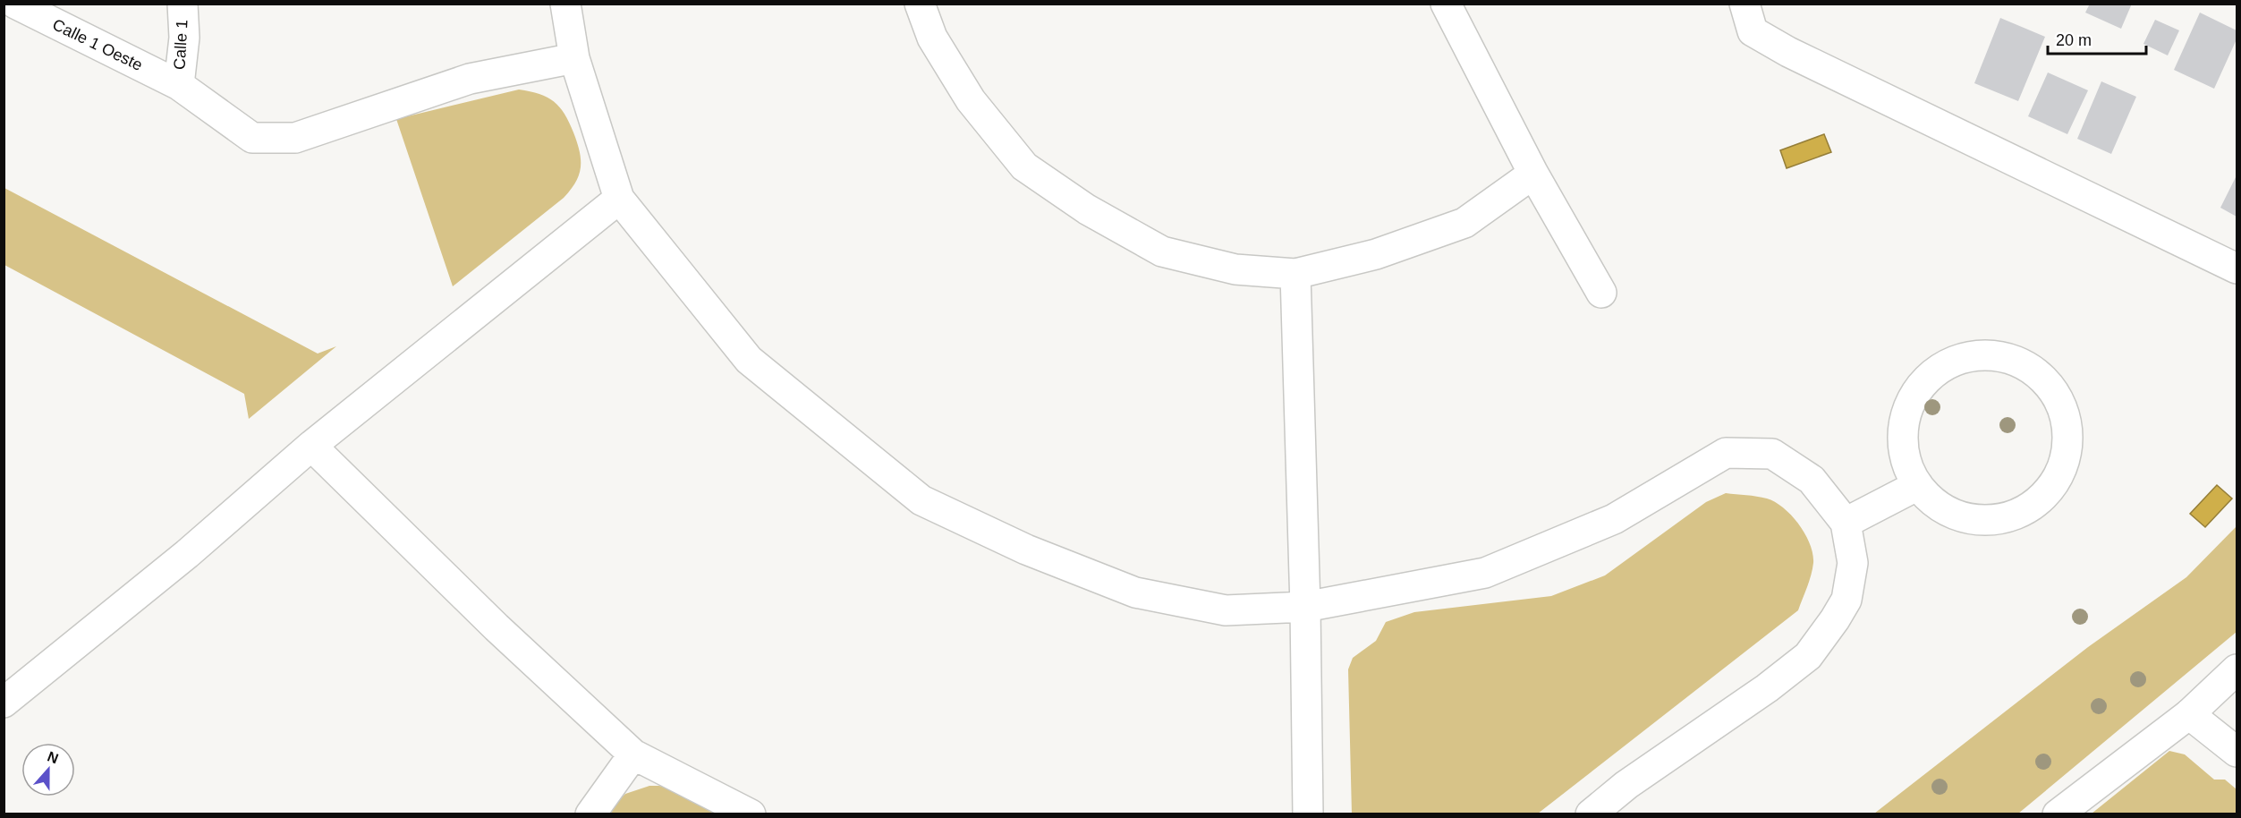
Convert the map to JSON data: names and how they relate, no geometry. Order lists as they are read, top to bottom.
{
  "streets": {
    "street": ["Calle 1 Oeste", "Calle 1"]
  },
  "crossings": [
    ["Calle 1 Oeste", "Calle 1"]
  ],
  "scale_bar": "20 m",
  "north": "top"
}
